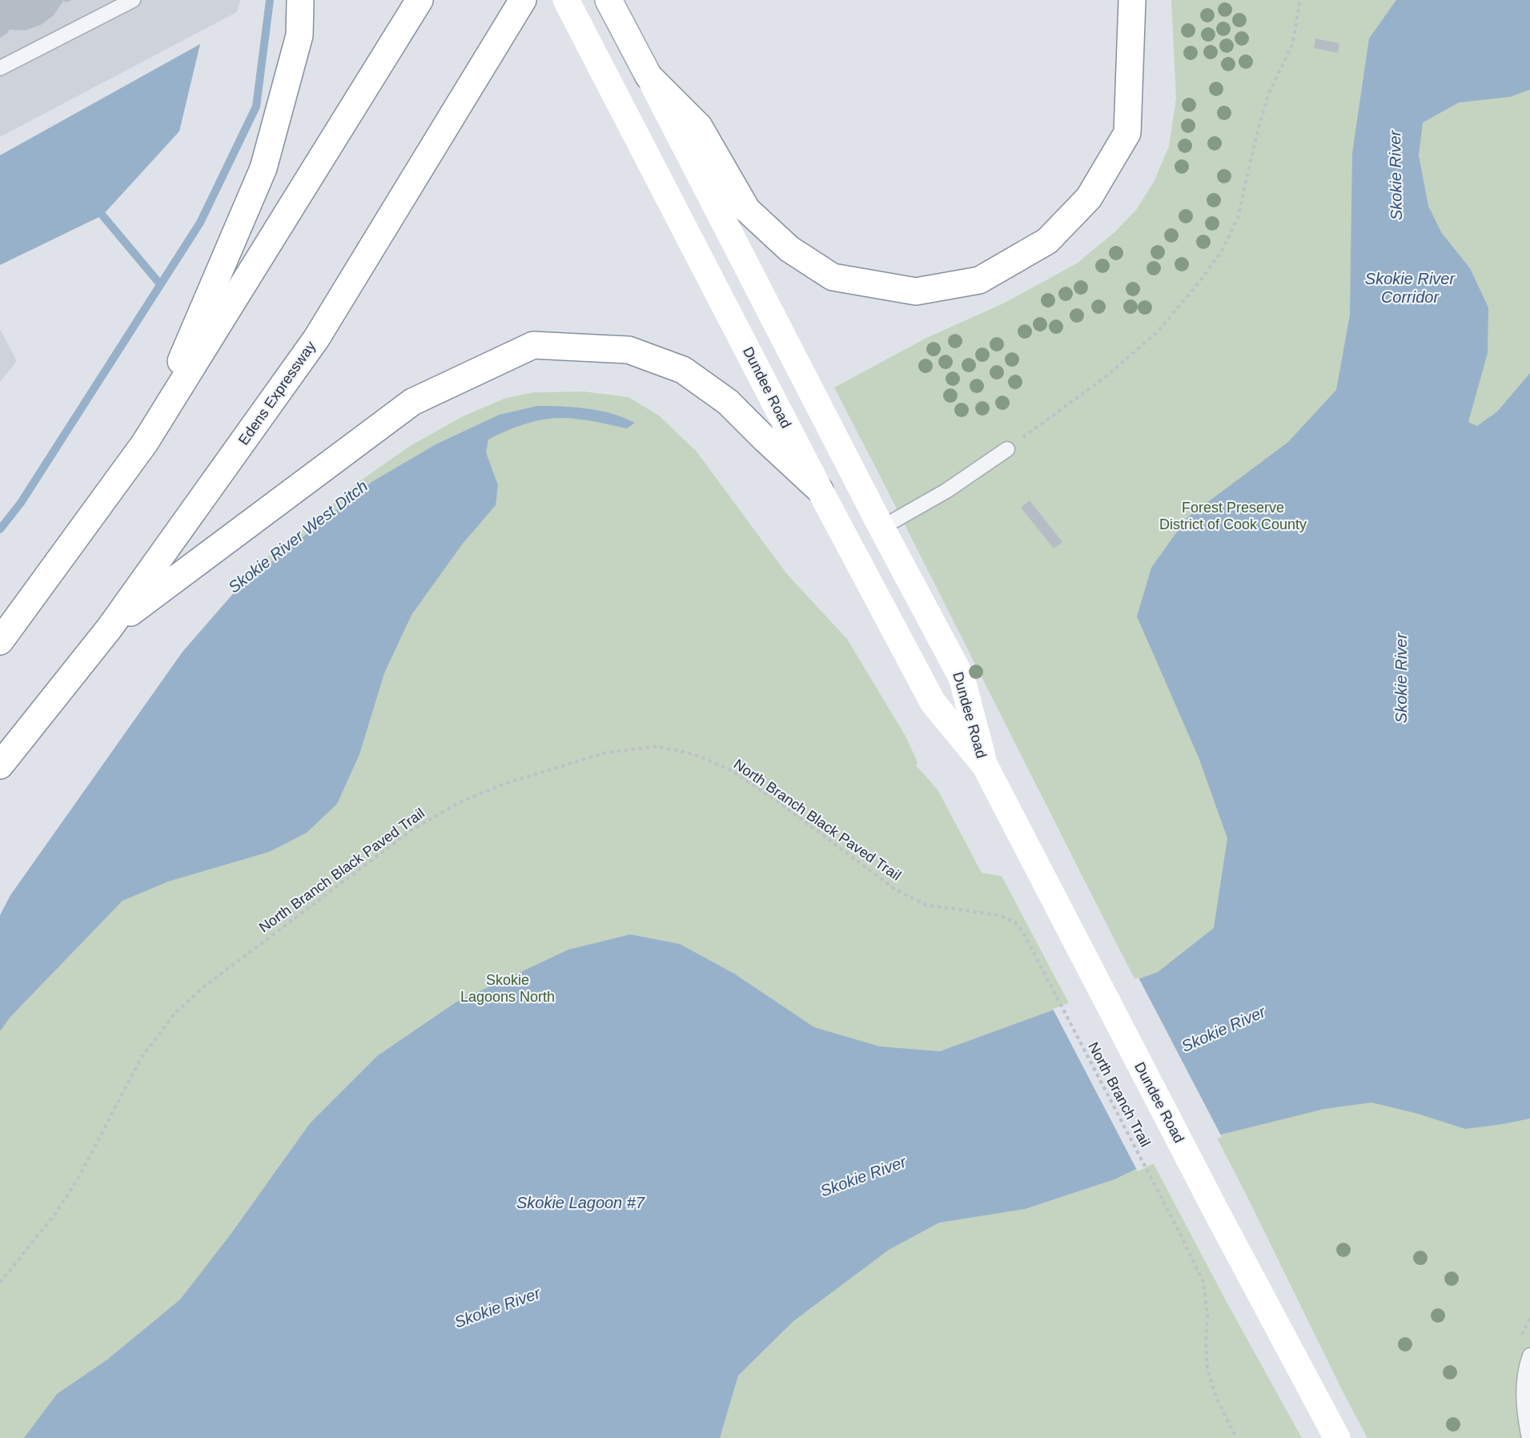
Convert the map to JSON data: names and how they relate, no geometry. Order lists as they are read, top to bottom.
{
  "streets": {
    "main road": ["Dundee Road", "Edens Expressway"],
    "path": ["North Branch Black Paved Trail", "North Branch Trail"]
  },
  "crossings": [
    ["North Branch Black Paved Trail", "North Branch Trail"]
  ],
  "water": [
    "Skokie River",
    "Skokie River Corridor",
    "Skokie River West Ditch",
    "Skokie Lagoon #7"
  ],
  "parks": ["Forest Preserve District of Cook County", "Skokie Lagoons North"]
}
